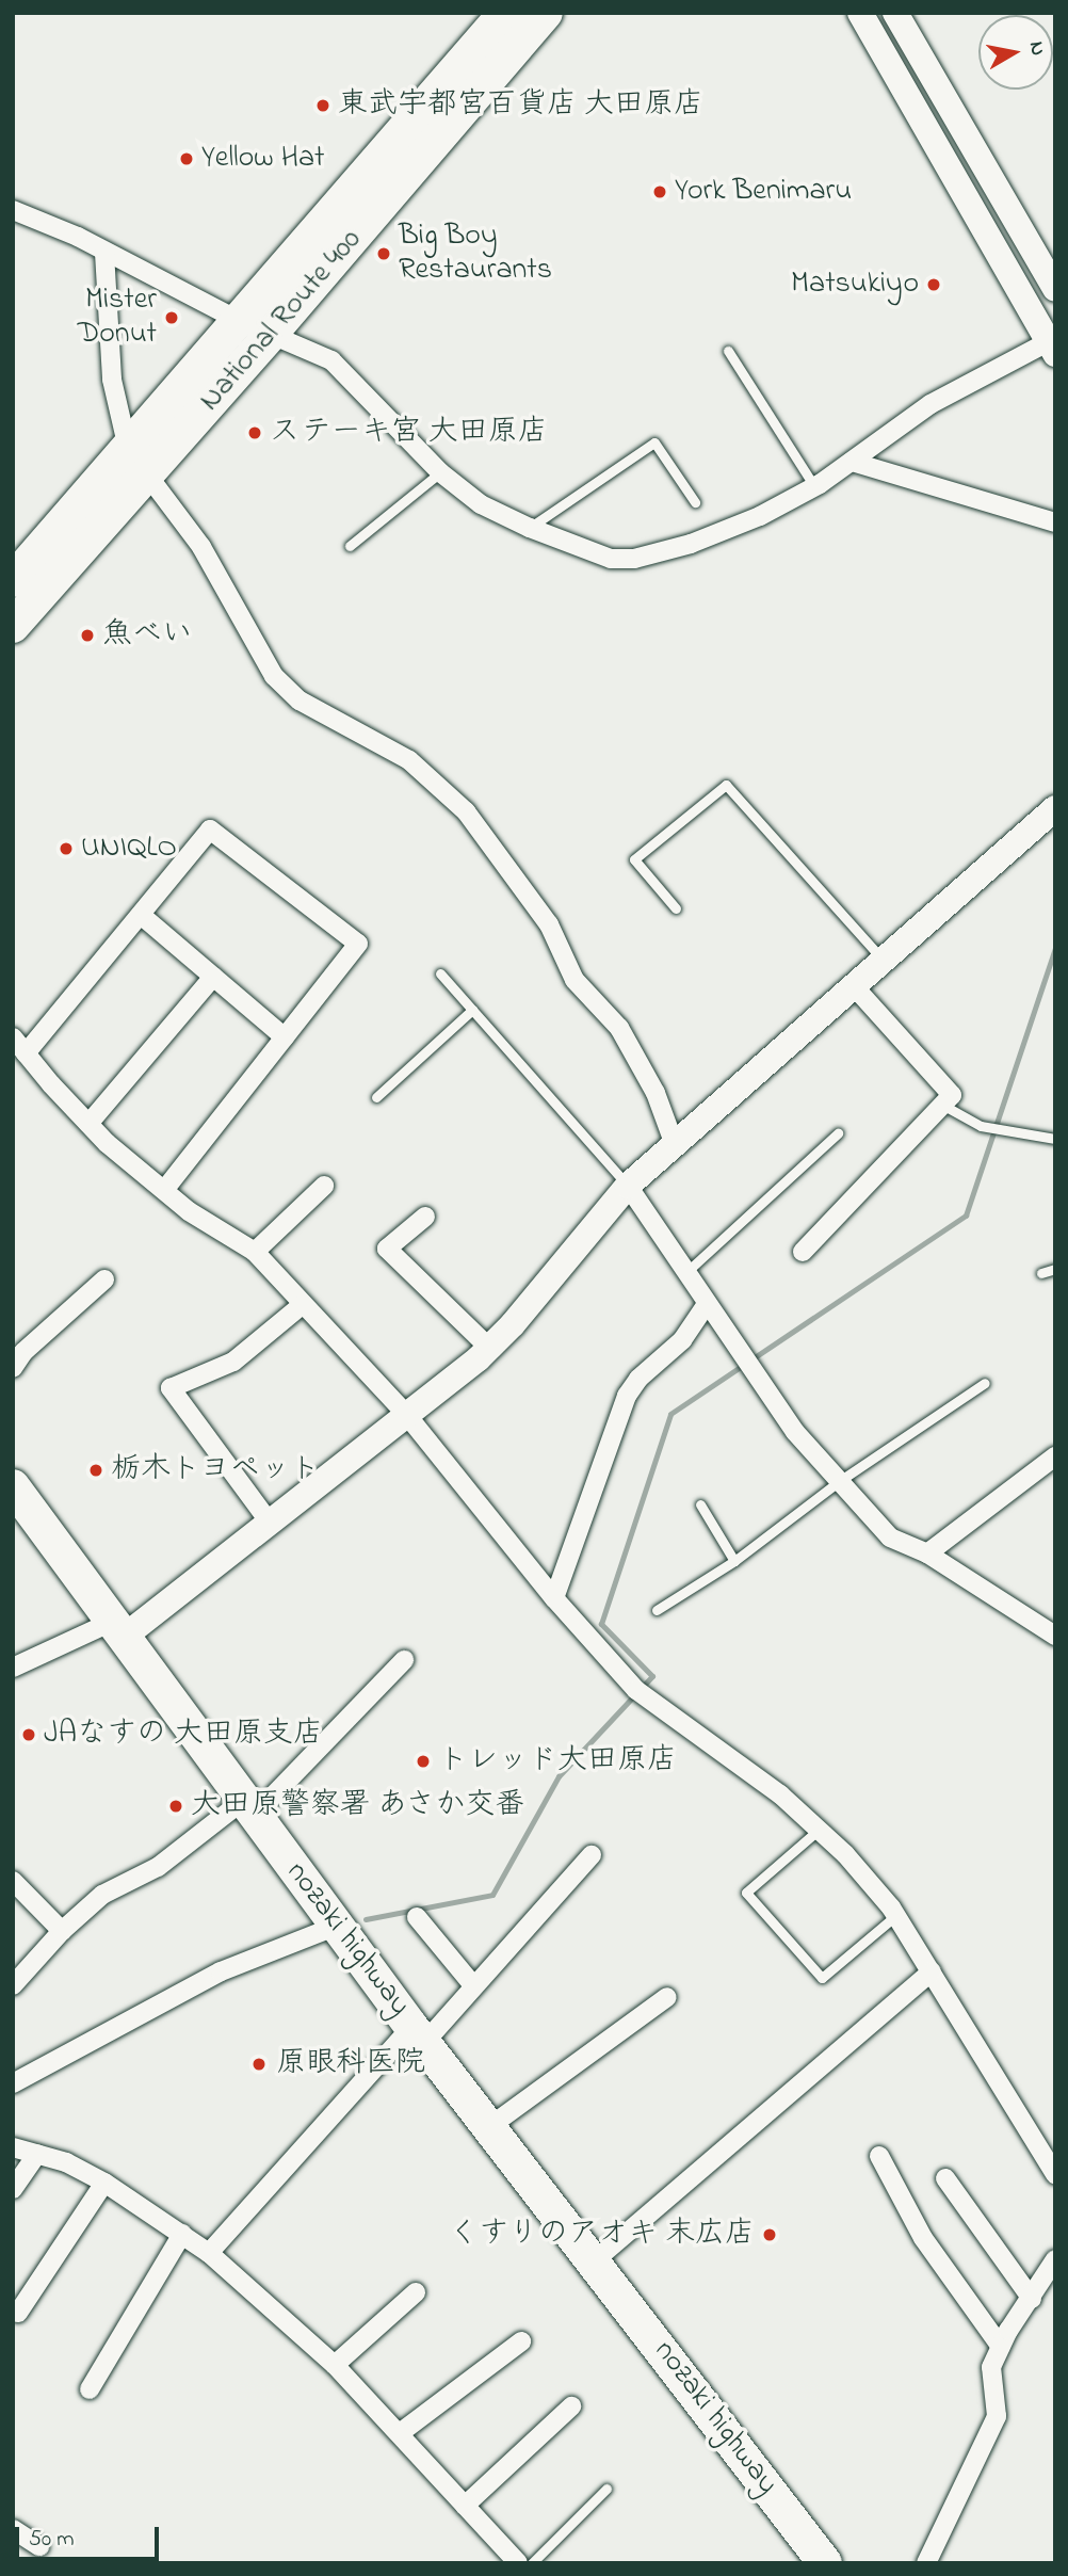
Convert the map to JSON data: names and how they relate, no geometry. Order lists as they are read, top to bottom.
{
  "streets": {
    "highway": ["National Route 400", "nozaki highway"]
  },
  "places": [
    "東武宇都宮百貨店 大田原店",
    "Yellow Hat",
    "York Benimaru",
    "Big Boy Restaurants",
    "Matsukiyo",
    "Mister Donut",
    "ステーキ宮 大田原店",
    "魚べい",
    "UNIQLO",
    "栃木トヨペット",
    "JAなすの 大田原支店",
    "トレッド大田原店",
    "大田原警察署 あさか交番",
    "原眼科医院",
    "くすりのアオキ 末広店"
  ],
  "scale_bar": "50 m",
  "north": "right"
}
